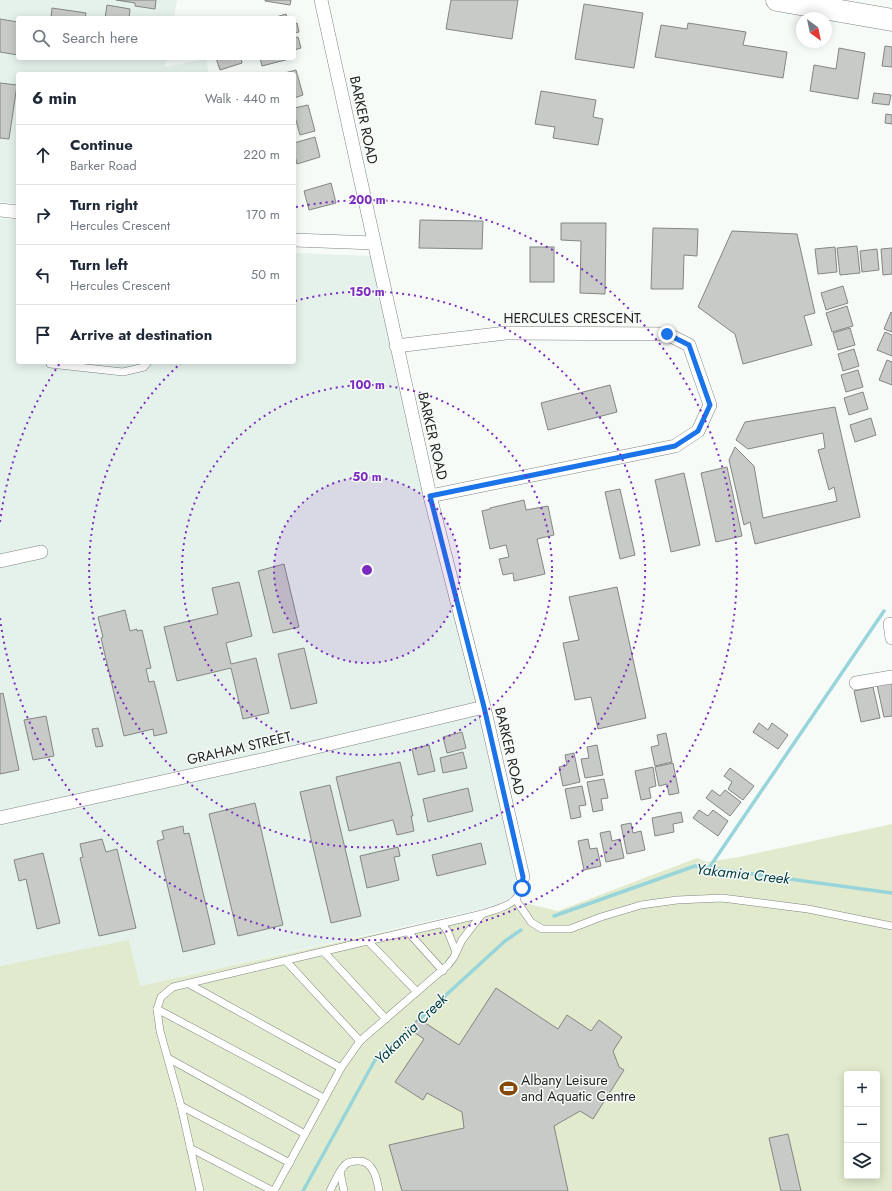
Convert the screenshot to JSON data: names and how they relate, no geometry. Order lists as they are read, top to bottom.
{
  "streets": {
    "street": ["BARKER ROAD", "HERCULES CRESCENT", "GRAHAM STREET"]
  },
  "crossings": [
    ["BARKER ROAD", "HERCULES CRESCENT"],
    ["BARKER ROAD", "GRAHAM STREET"]
  ],
  "water": ["Yakamia Creek"],
  "places": {
    "sports": ["Albany Leisure and Aquatic Centre"]
  },
  "north": "bottom right",
  "page": {
    "search": "Search here",
    "heading": ["6 min", "Walk · 440 m"],
    "list": [
      ["Continue", "Barker Road", "220 m"],
      ["Turn right", "Hercules Crescent", "170 m"],
      ["Turn left", "Hercules Crescent", "50 m"],
      "Arrive at destination"
    ],
    "map_buttons": ["+", "−"]
  },
  "rings": [
    "200 m",
    "150 m",
    "100 m",
    "50 m"
  ]
}
